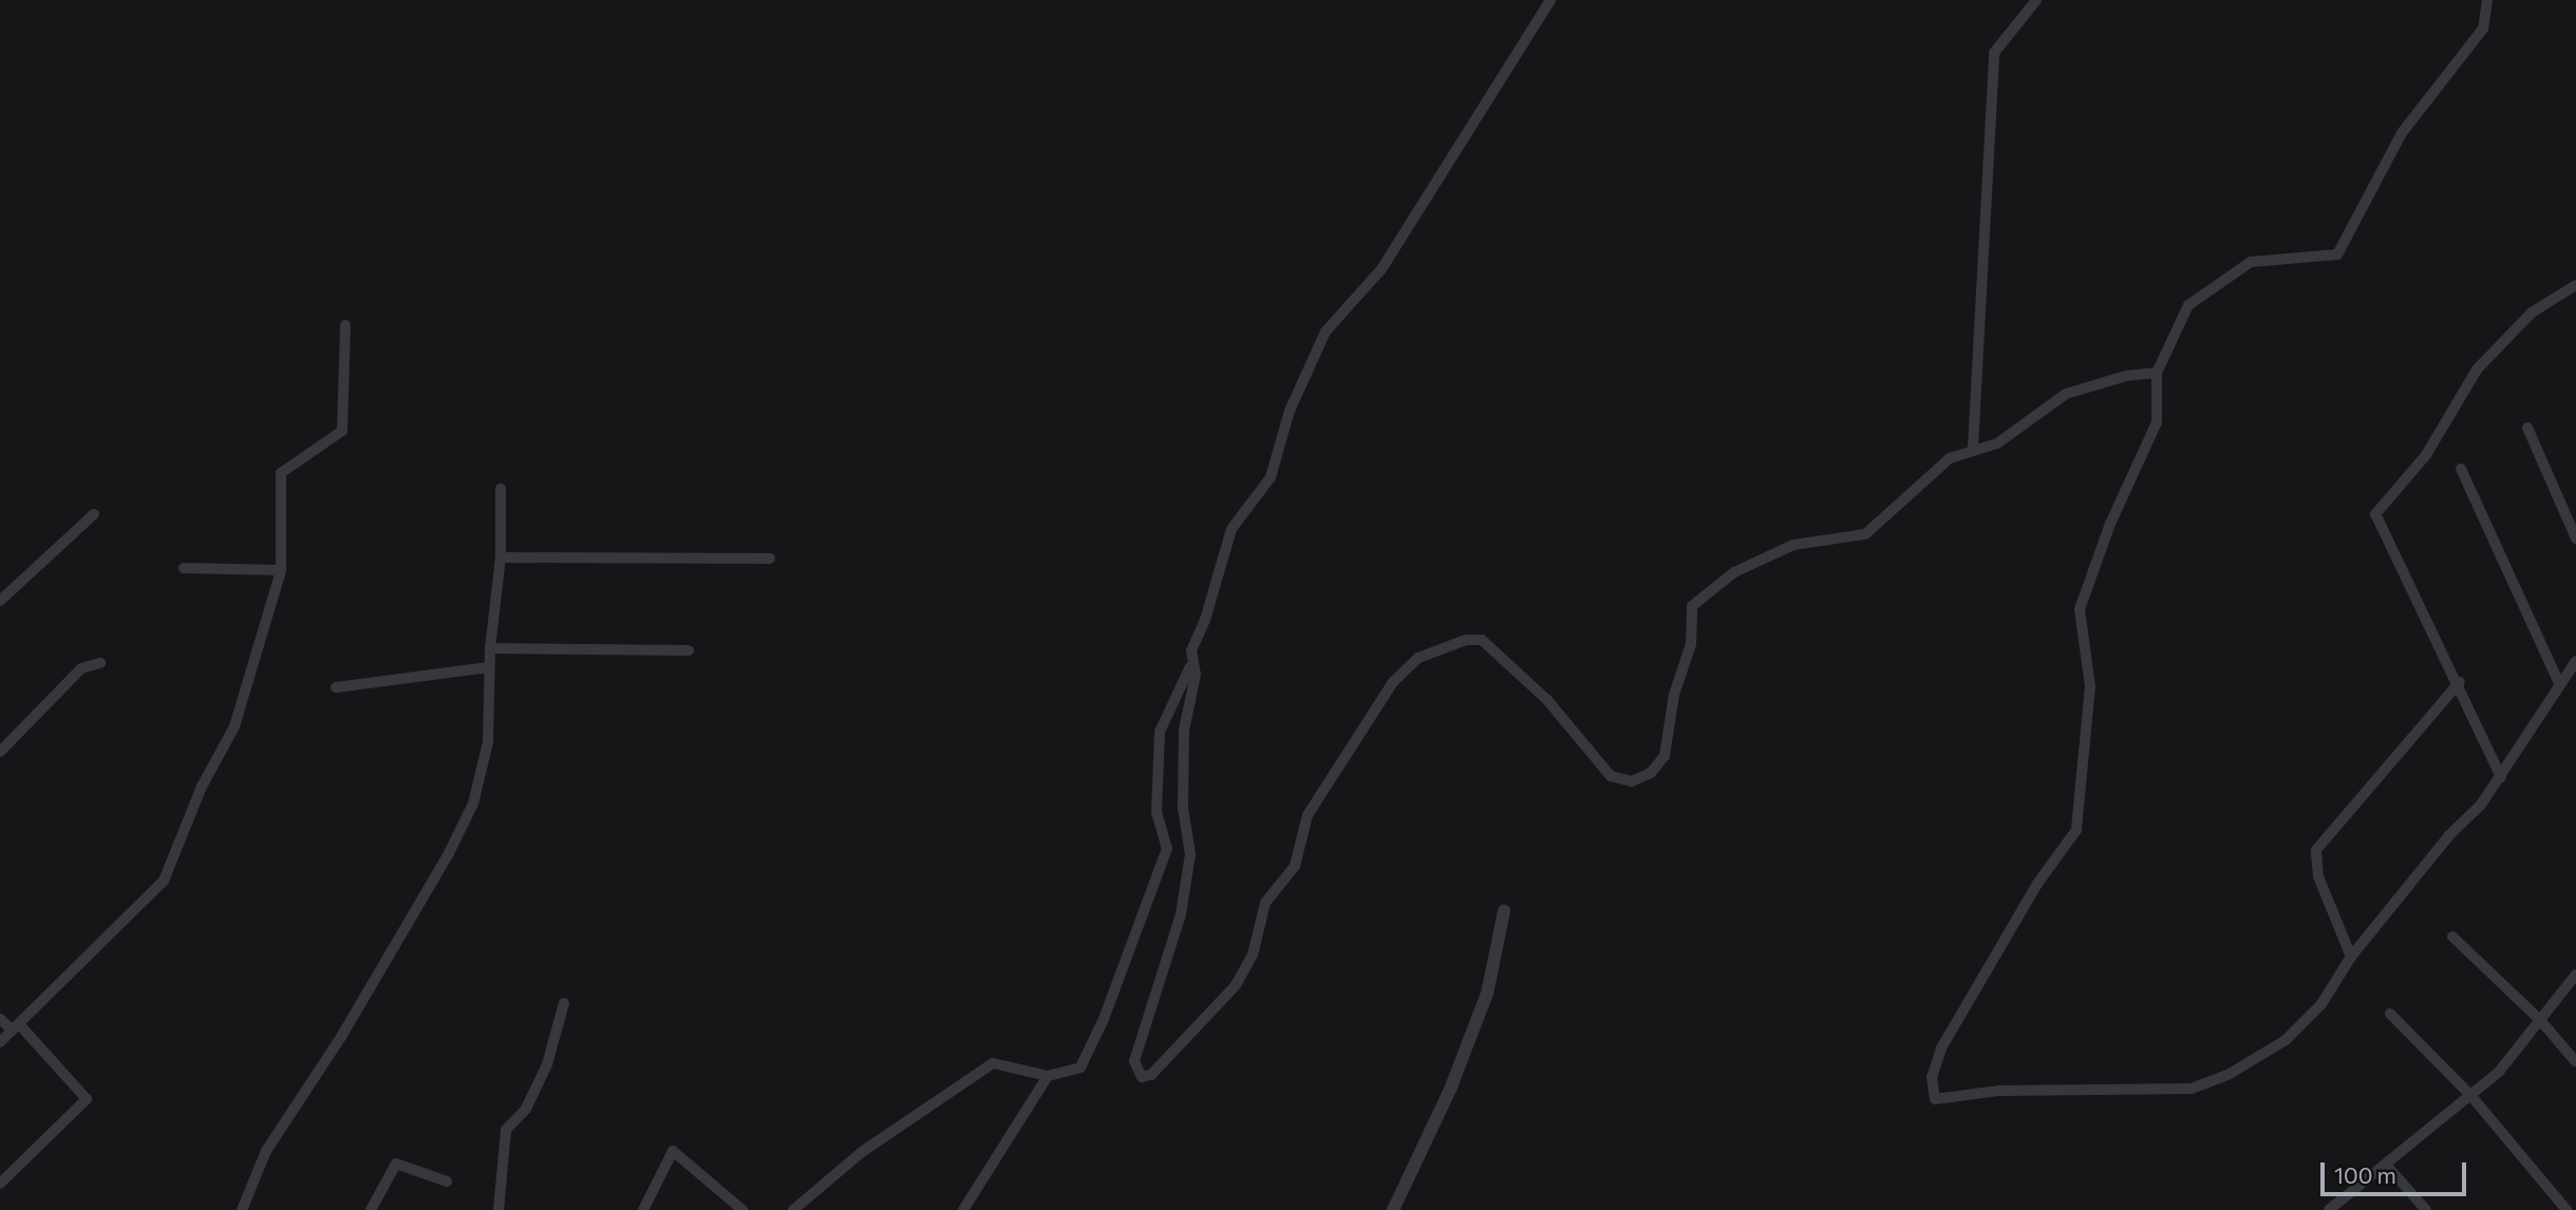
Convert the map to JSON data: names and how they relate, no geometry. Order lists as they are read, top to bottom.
{
  "scale_bar": "100 m"
}
